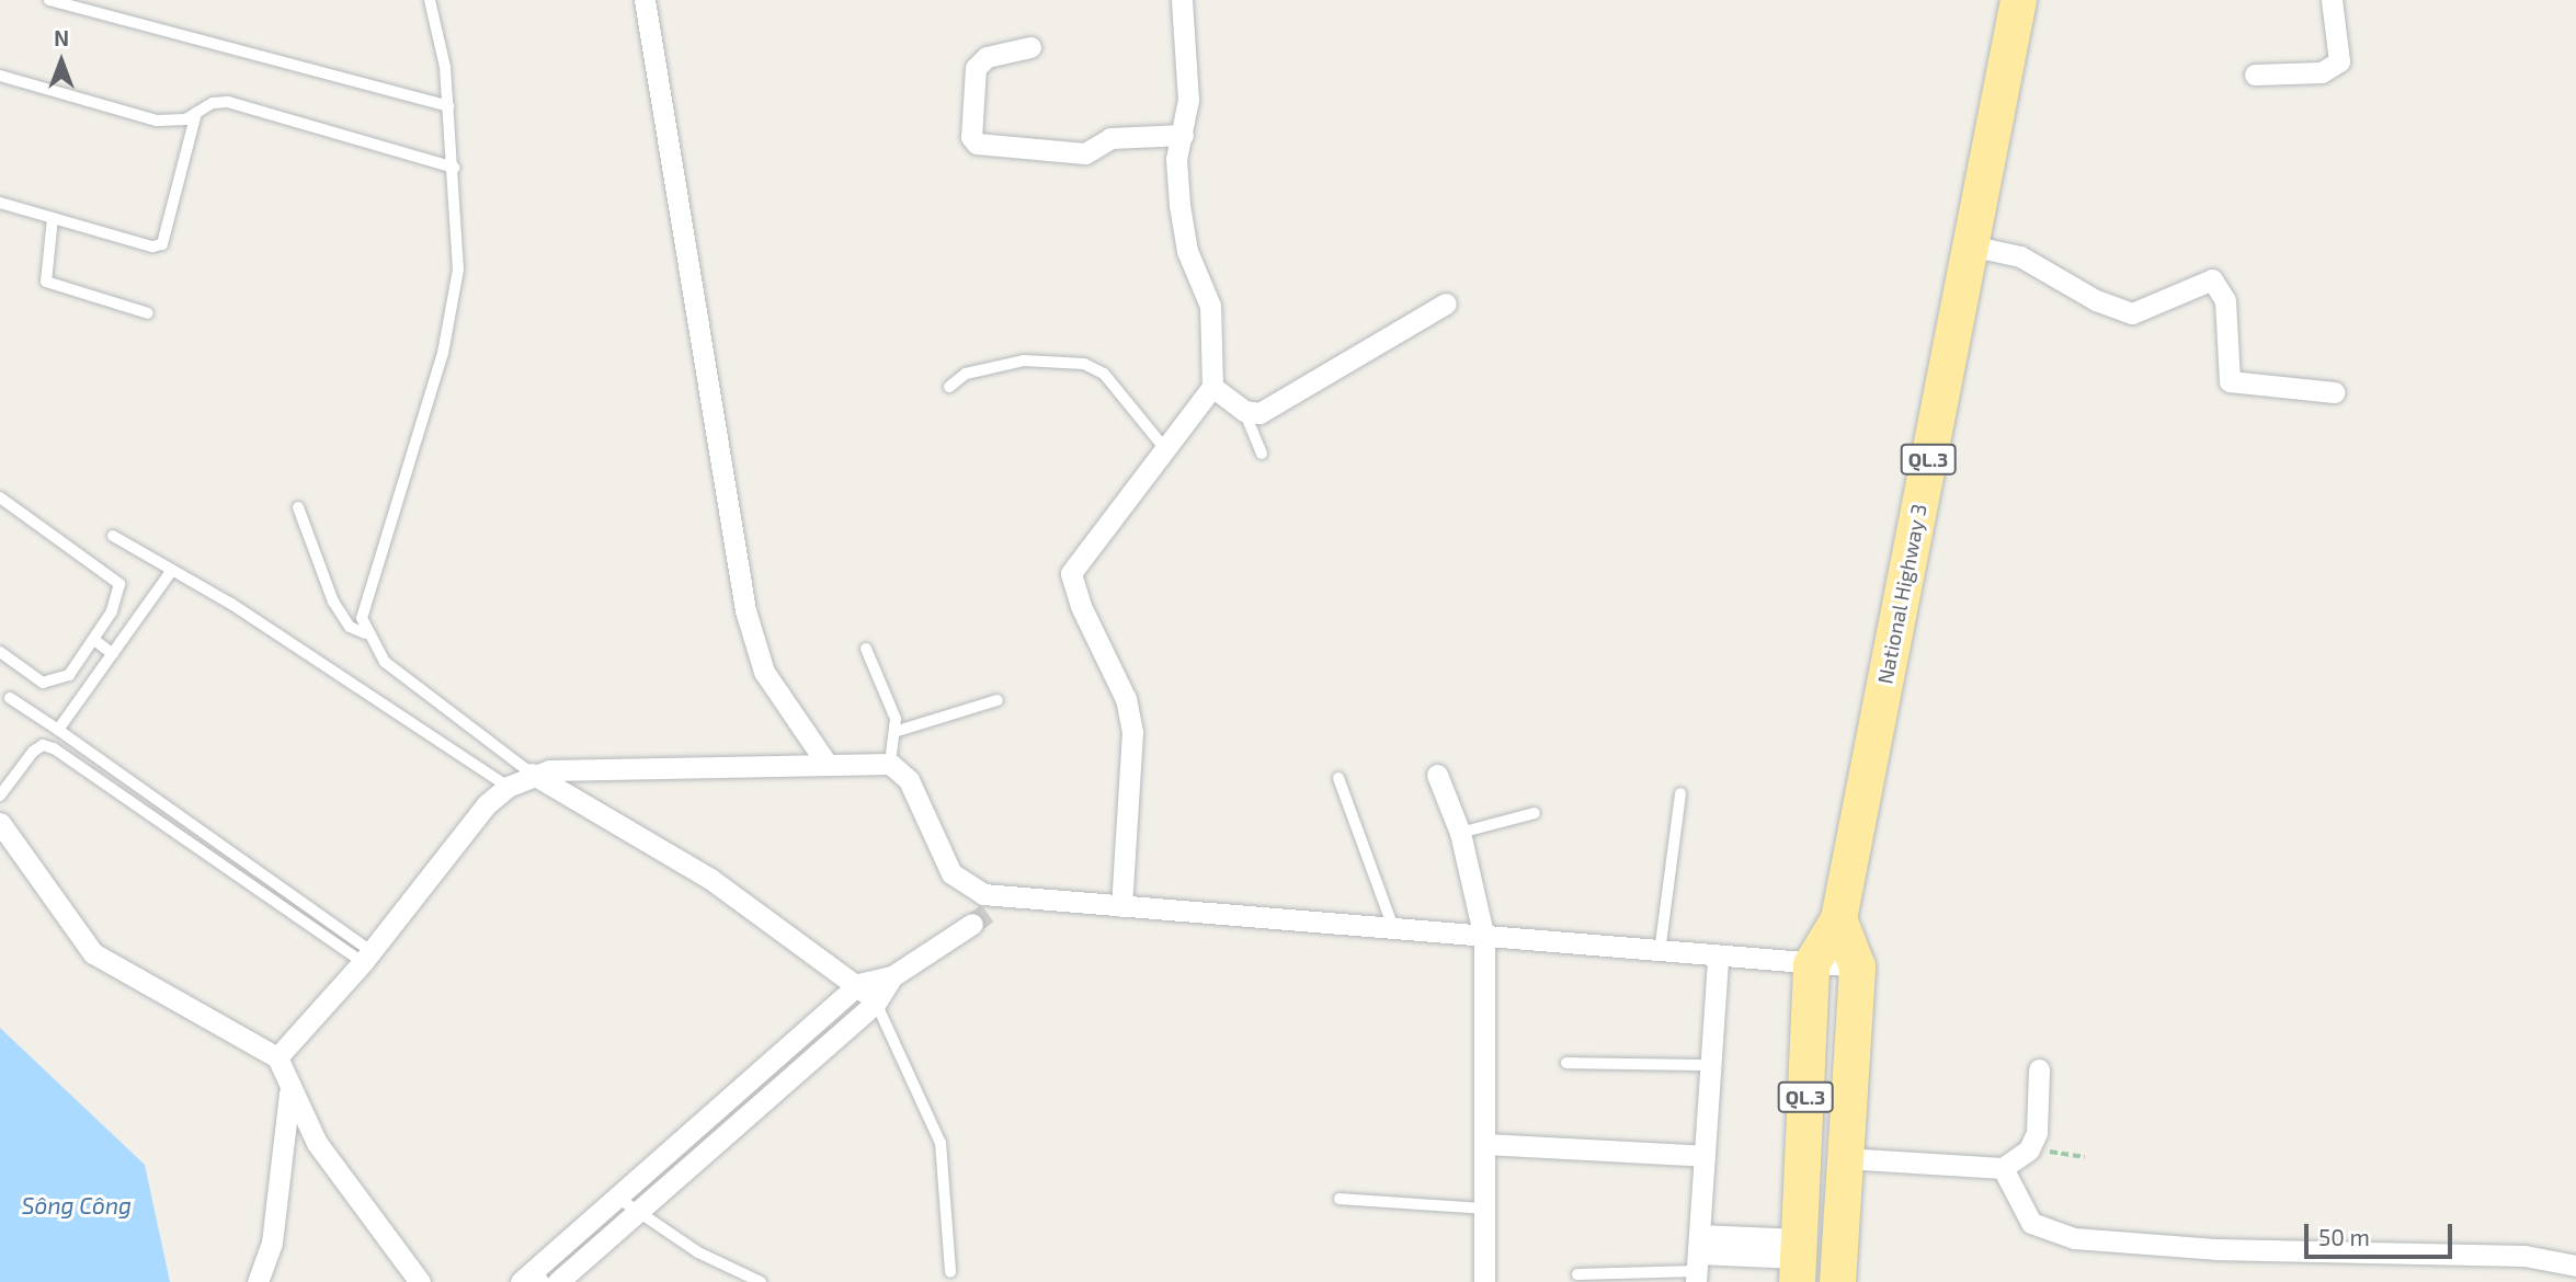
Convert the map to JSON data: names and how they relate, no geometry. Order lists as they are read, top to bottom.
{
  "streets": {
    "highway": ["QL.3", "National Highway 3"]
  },
  "crossings": [
    ["QL.3", "National Highway 3"]
  ],
  "water": ["Sông Công"],
  "scale_bar": "50 m",
  "north": "top"
}
